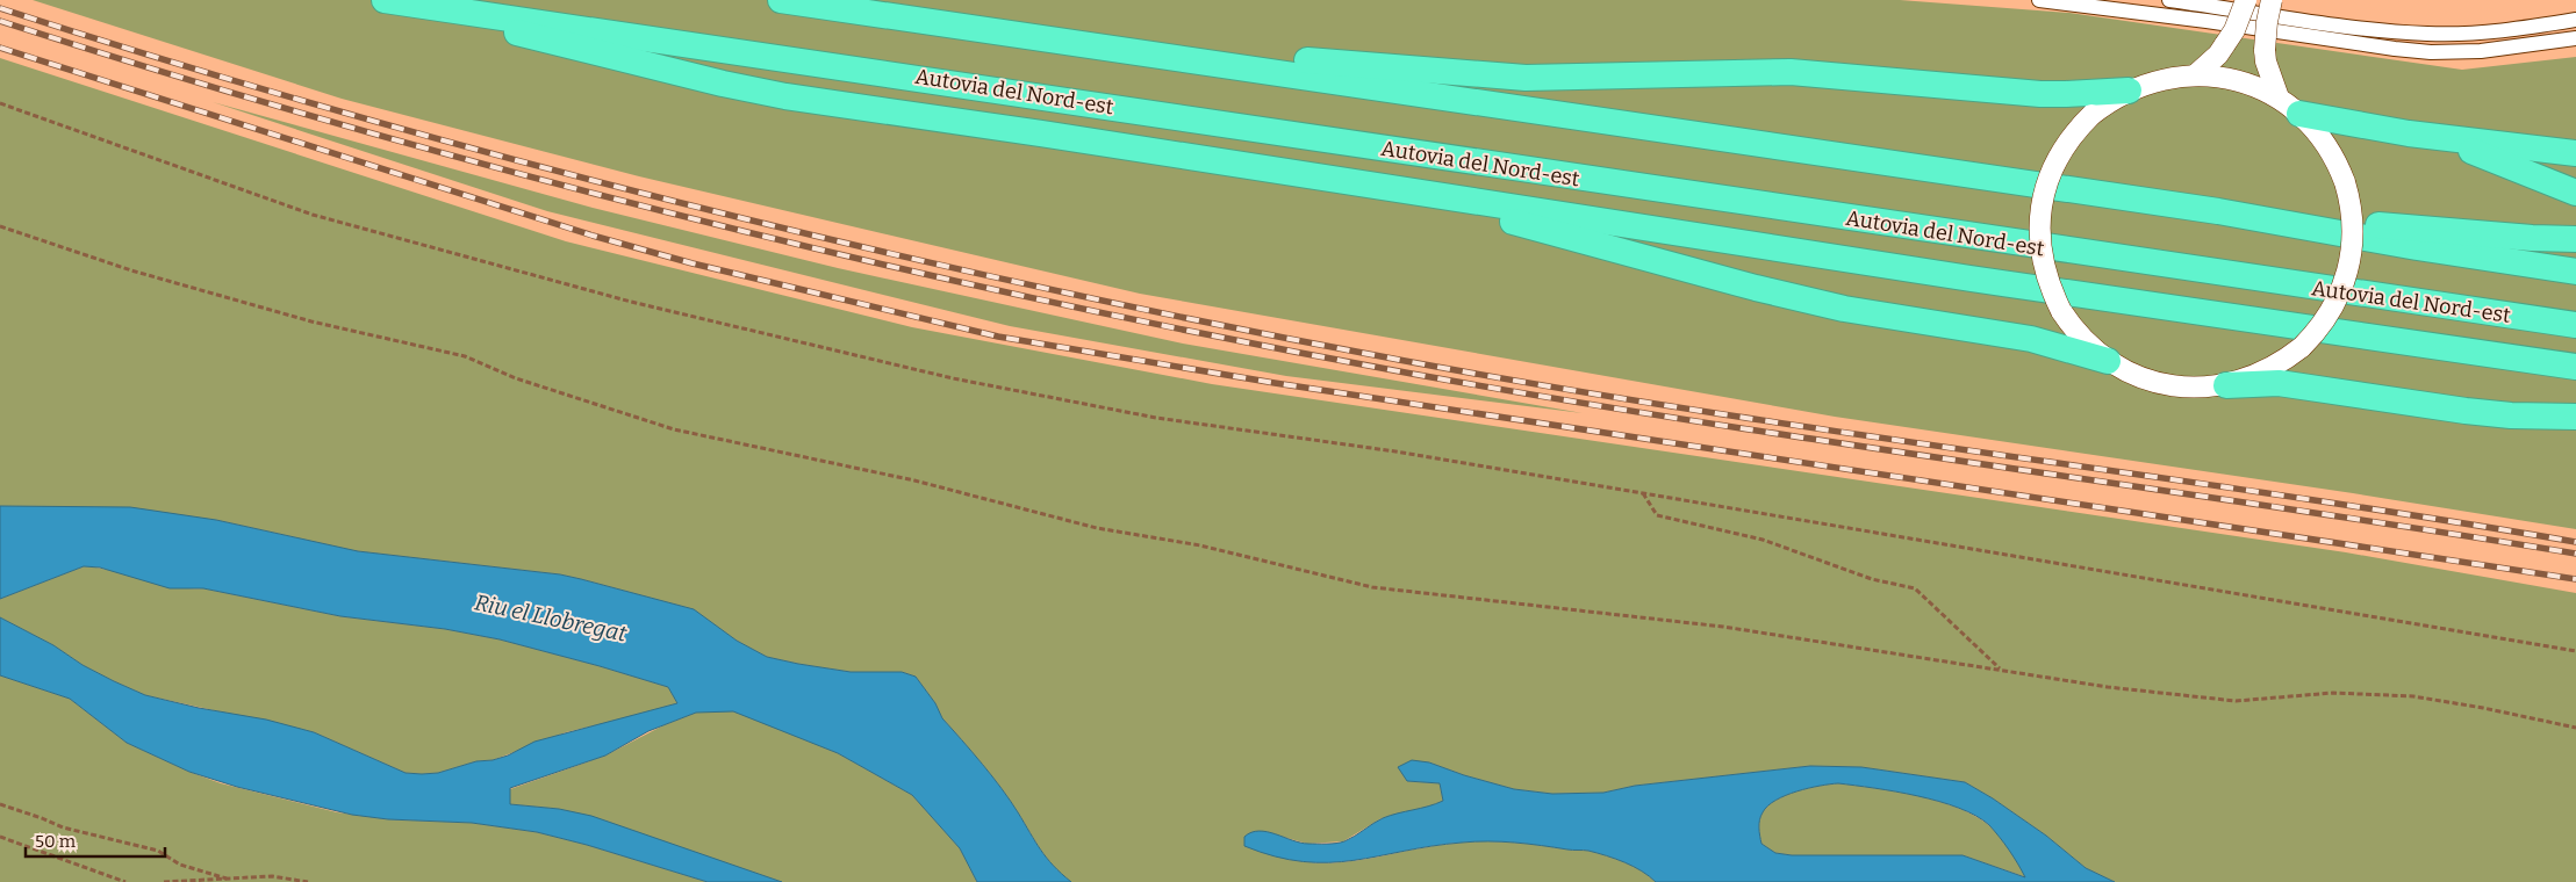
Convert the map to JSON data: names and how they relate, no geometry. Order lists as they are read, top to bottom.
{
  "streets": {
    "highway": ["Autovia del Nord-est"]
  },
  "water": ["Riu el Llobregat"],
  "scale_bar": "50 m"
}
